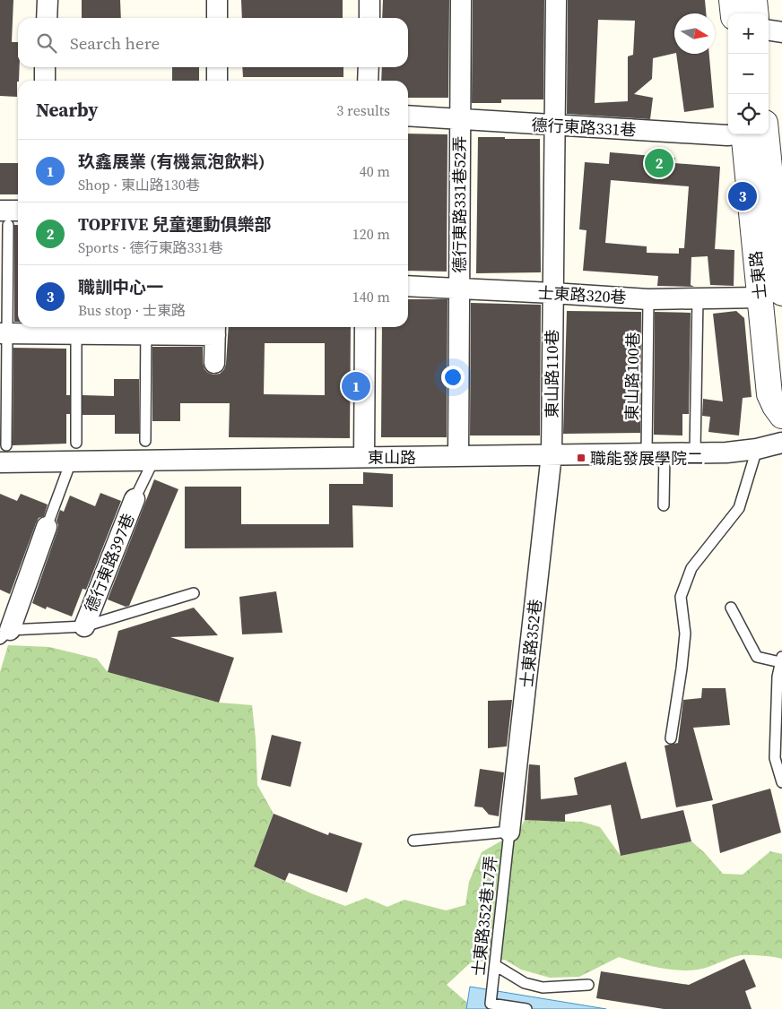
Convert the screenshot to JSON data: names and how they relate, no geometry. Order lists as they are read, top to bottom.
{
  "streets": {
    "street": [
      "德行東路331巷",
      "德行東路331巷52弄",
      "士東路",
      "士東路320巷",
      "東山路110巷",
      "東山路",
      "德行東路397巷",
      "士東路352巷"
    ],
    "lane": ["東山路100巷", "士東路352巷17弄"]
  },
  "crossings": [
    ["德行東路331巷", "德行東路331巷52弄"],
    ["德行東路331巷", "東山路110巷"],
    ["德行東路331巷52弄", "士東路320巷"],
    ["德行東路331巷52弄", "東山路"],
    ["士東路", "士東路320巷"],
    ["士東路320巷", "東山路110巷"],
    ["士東路320巷", "東山路100巷"],
    ["東山路110巷", "東山路"],
    ["東山路110巷", "士東路352巷"],
    ["東山路100巷", "東山路"],
    ["東山路", "士東路352巷"],
    ["士東路352巷", "士東路352巷17弄"]
  ],
  "places": {
    "transit": ["職能發展學院二"]
  },
  "north": "right",
  "page": {
    "map_buttons": ["+", "−"],
    "search": "Search here",
    "heading": ["Nearby", "3 results"],
    "list": [
      {
        "mark": "1",
        "name": "玖鑫展業 (有機氣泡飲料)",
        "note": "Shop · 東山路130巷",
        "value": "40 m"
      },
      {
        "mark": "2",
        "name": "TOPFIVE 兒童運動俱樂部",
        "note": "Sports · 德行東路331巷",
        "value": "120 m"
      },
      {
        "mark": "3",
        "name": "職訓中心一",
        "note": "Bus stop · 士東路",
        "value": "140 m"
      }
    ],
    "pins": ["2", "3", "1"]
  }
}
